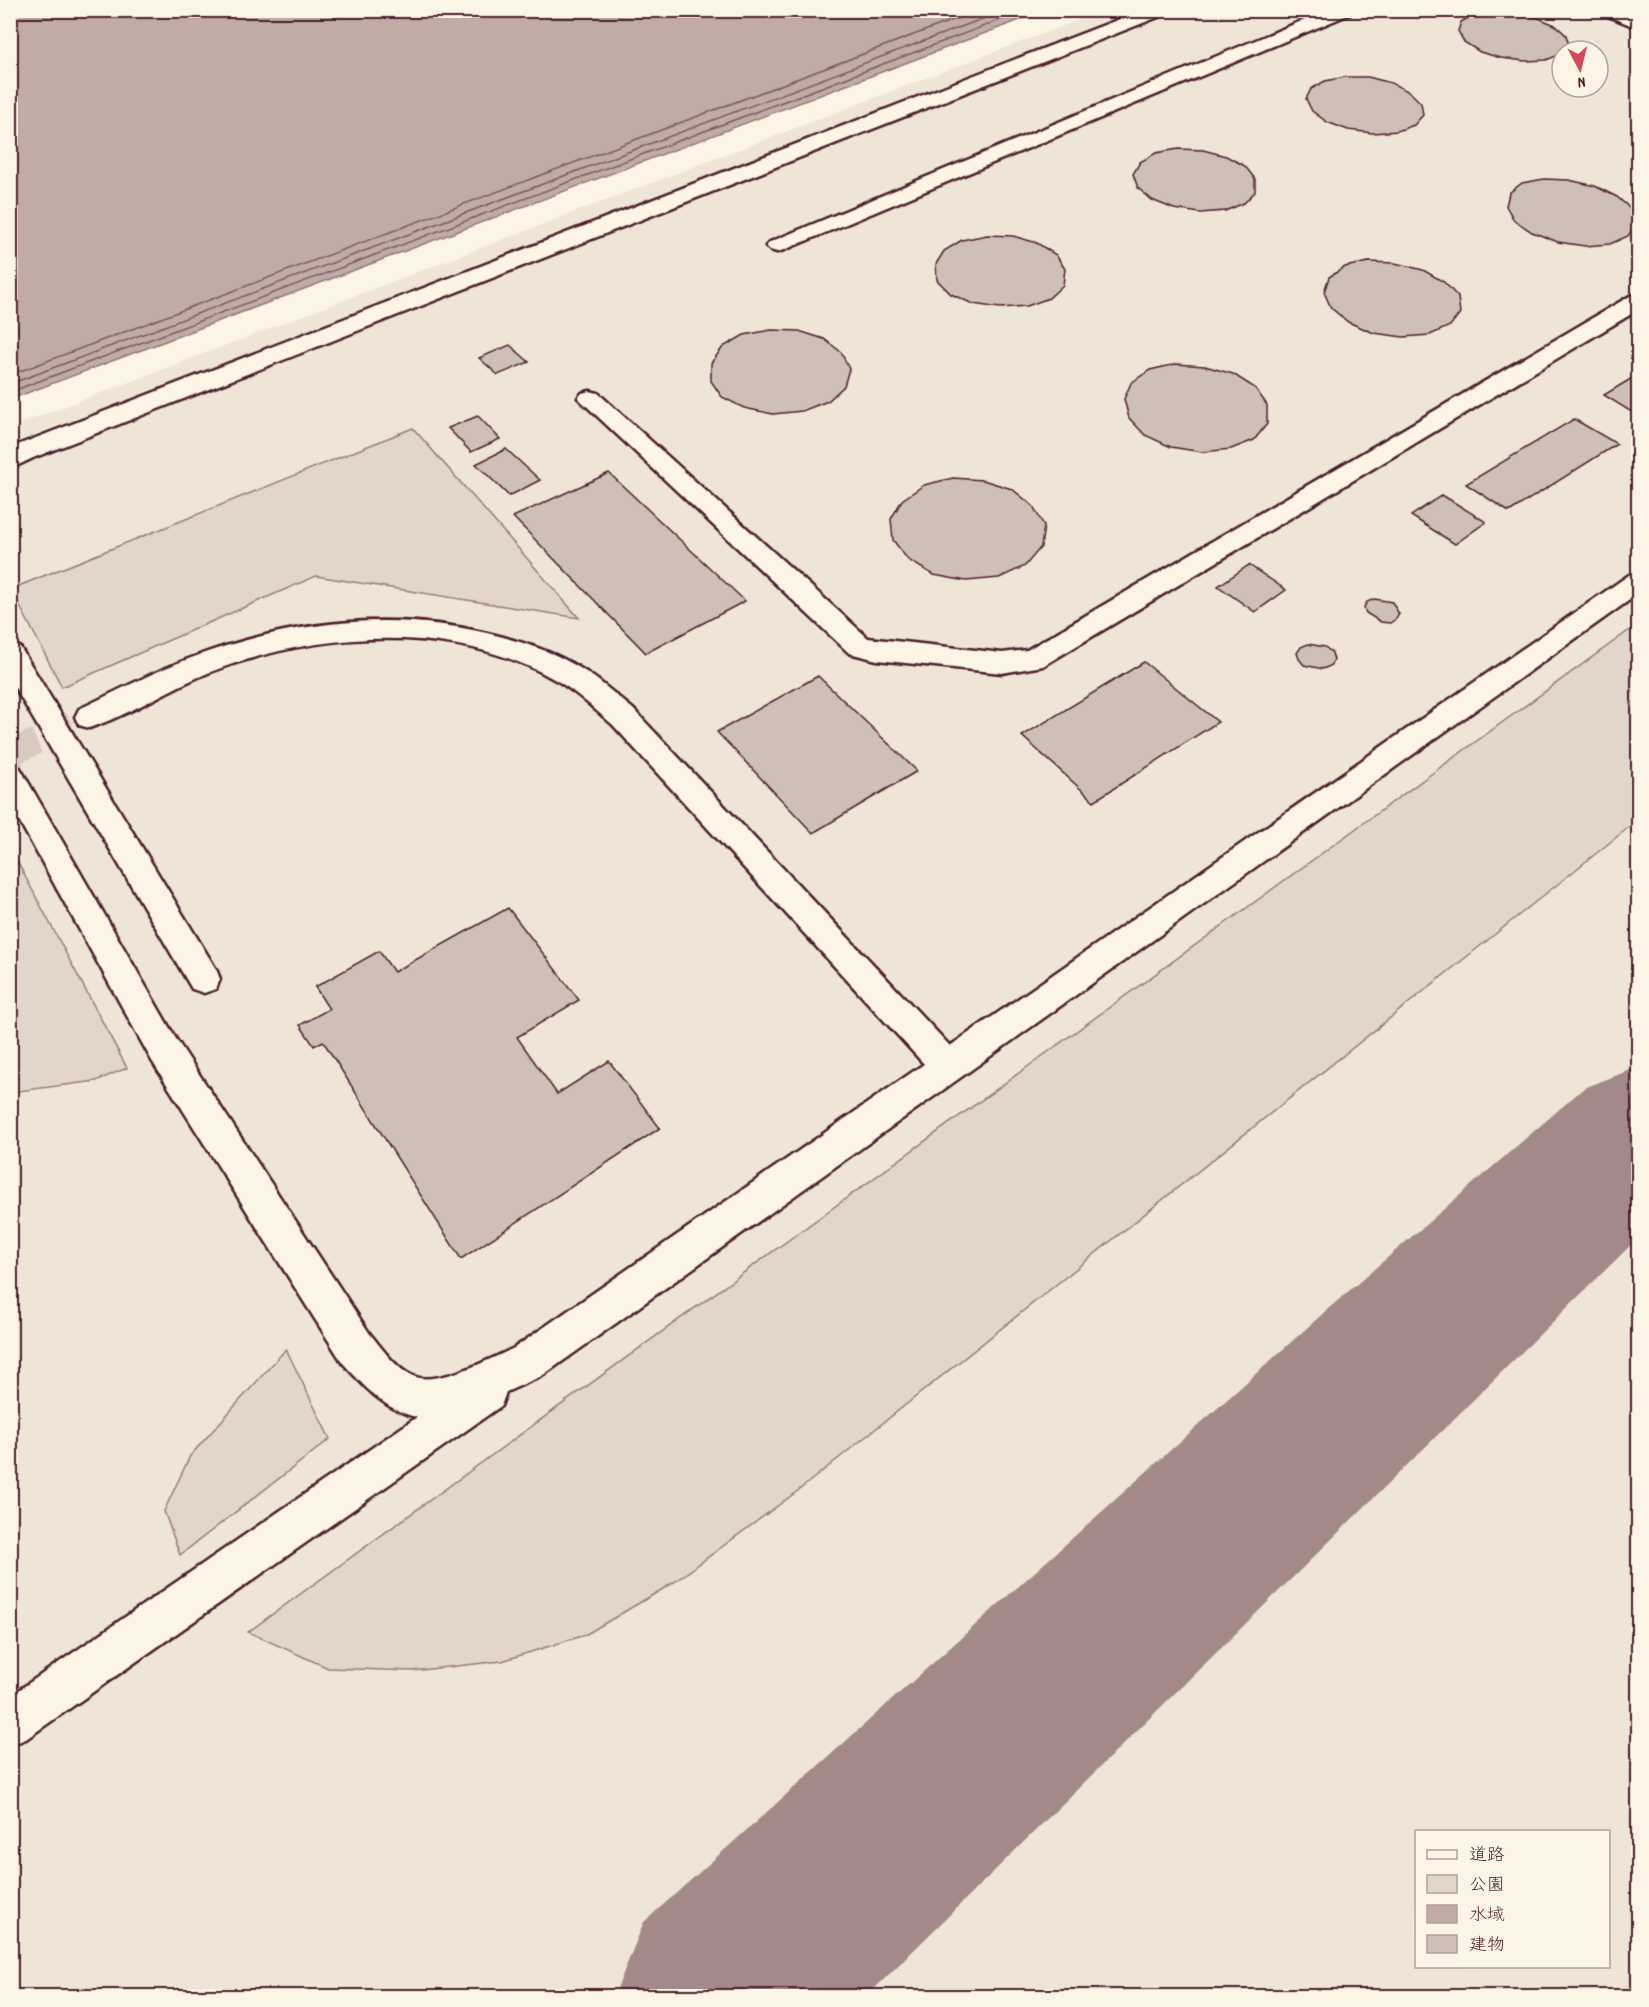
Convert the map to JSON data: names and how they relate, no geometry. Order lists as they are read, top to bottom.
{
  "legend": [
    "道路",
    "公園",
    "水域",
    "建物"
  ],
  "north": "bottom"
}
